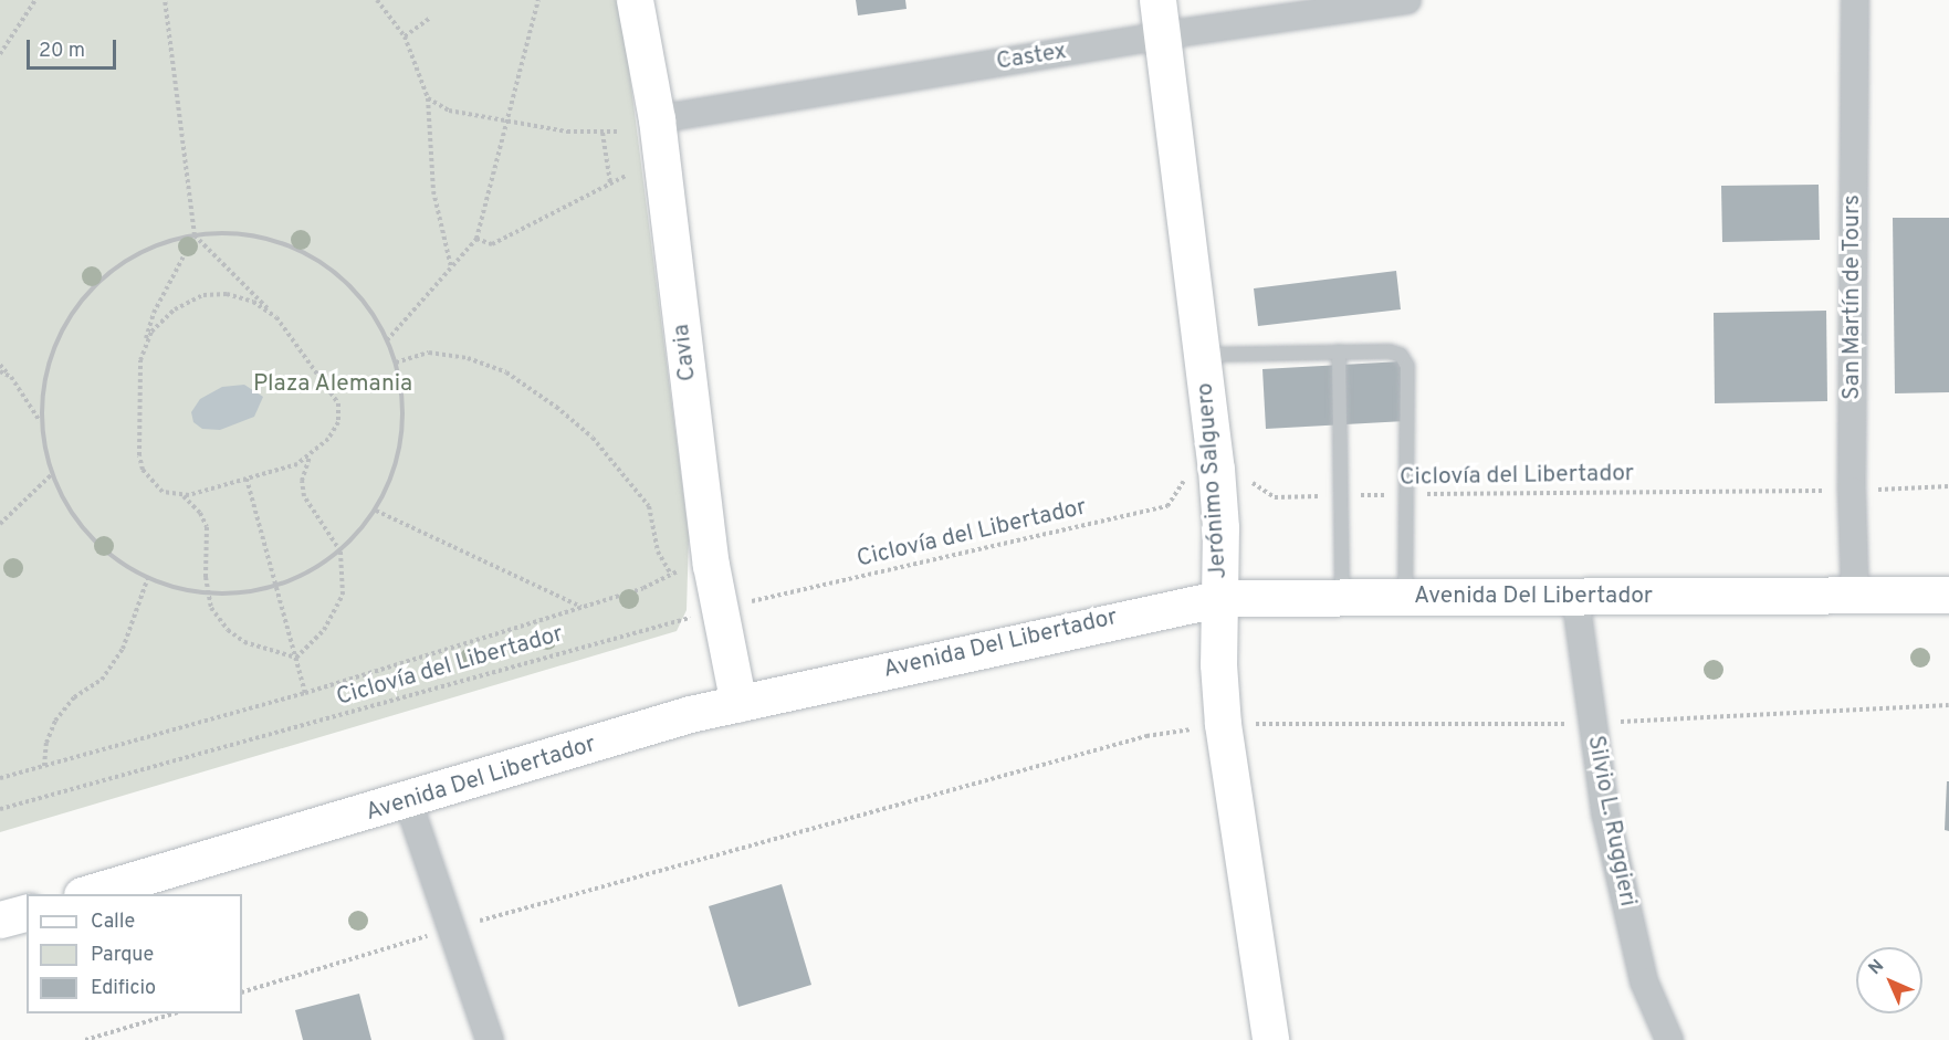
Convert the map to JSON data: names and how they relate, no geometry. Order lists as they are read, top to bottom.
{
  "streets": {
    "main road": ["Cavia", "Jerónimo Salguero", "Avenida Del Libertador"],
    "street": ["Castex", "San Martín de Tours", "Silvio L. Ruggieri"],
    "path": ["Ciclovía del Libertador"]
  },
  "crossings": [
    ["Castex", "Cavia"],
    ["Castex", "Jerónimo Salguero"],
    ["San Martín de Tours", "Ciclovía del Libertador"],
    ["San Martín de Tours", "Avenida Del Libertador"],
    ["Cavia", "Ciclovía del Libertador"],
    ["Cavia", "Avenida Del Libertador"],
    ["Ciclovía del Libertador", "Jerónimo Salguero"],
    ["Jerónimo Salguero", "Avenida Del Libertador"],
    ["Avenida Del Libertador", "Silvio L. Ruggieri"]
  ],
  "parks": ["Plaza Alemania"],
  "legend": ["Calle", "Parque", "Edificio"],
  "scale_bar": "20 m",
  "north": "top left"
}
